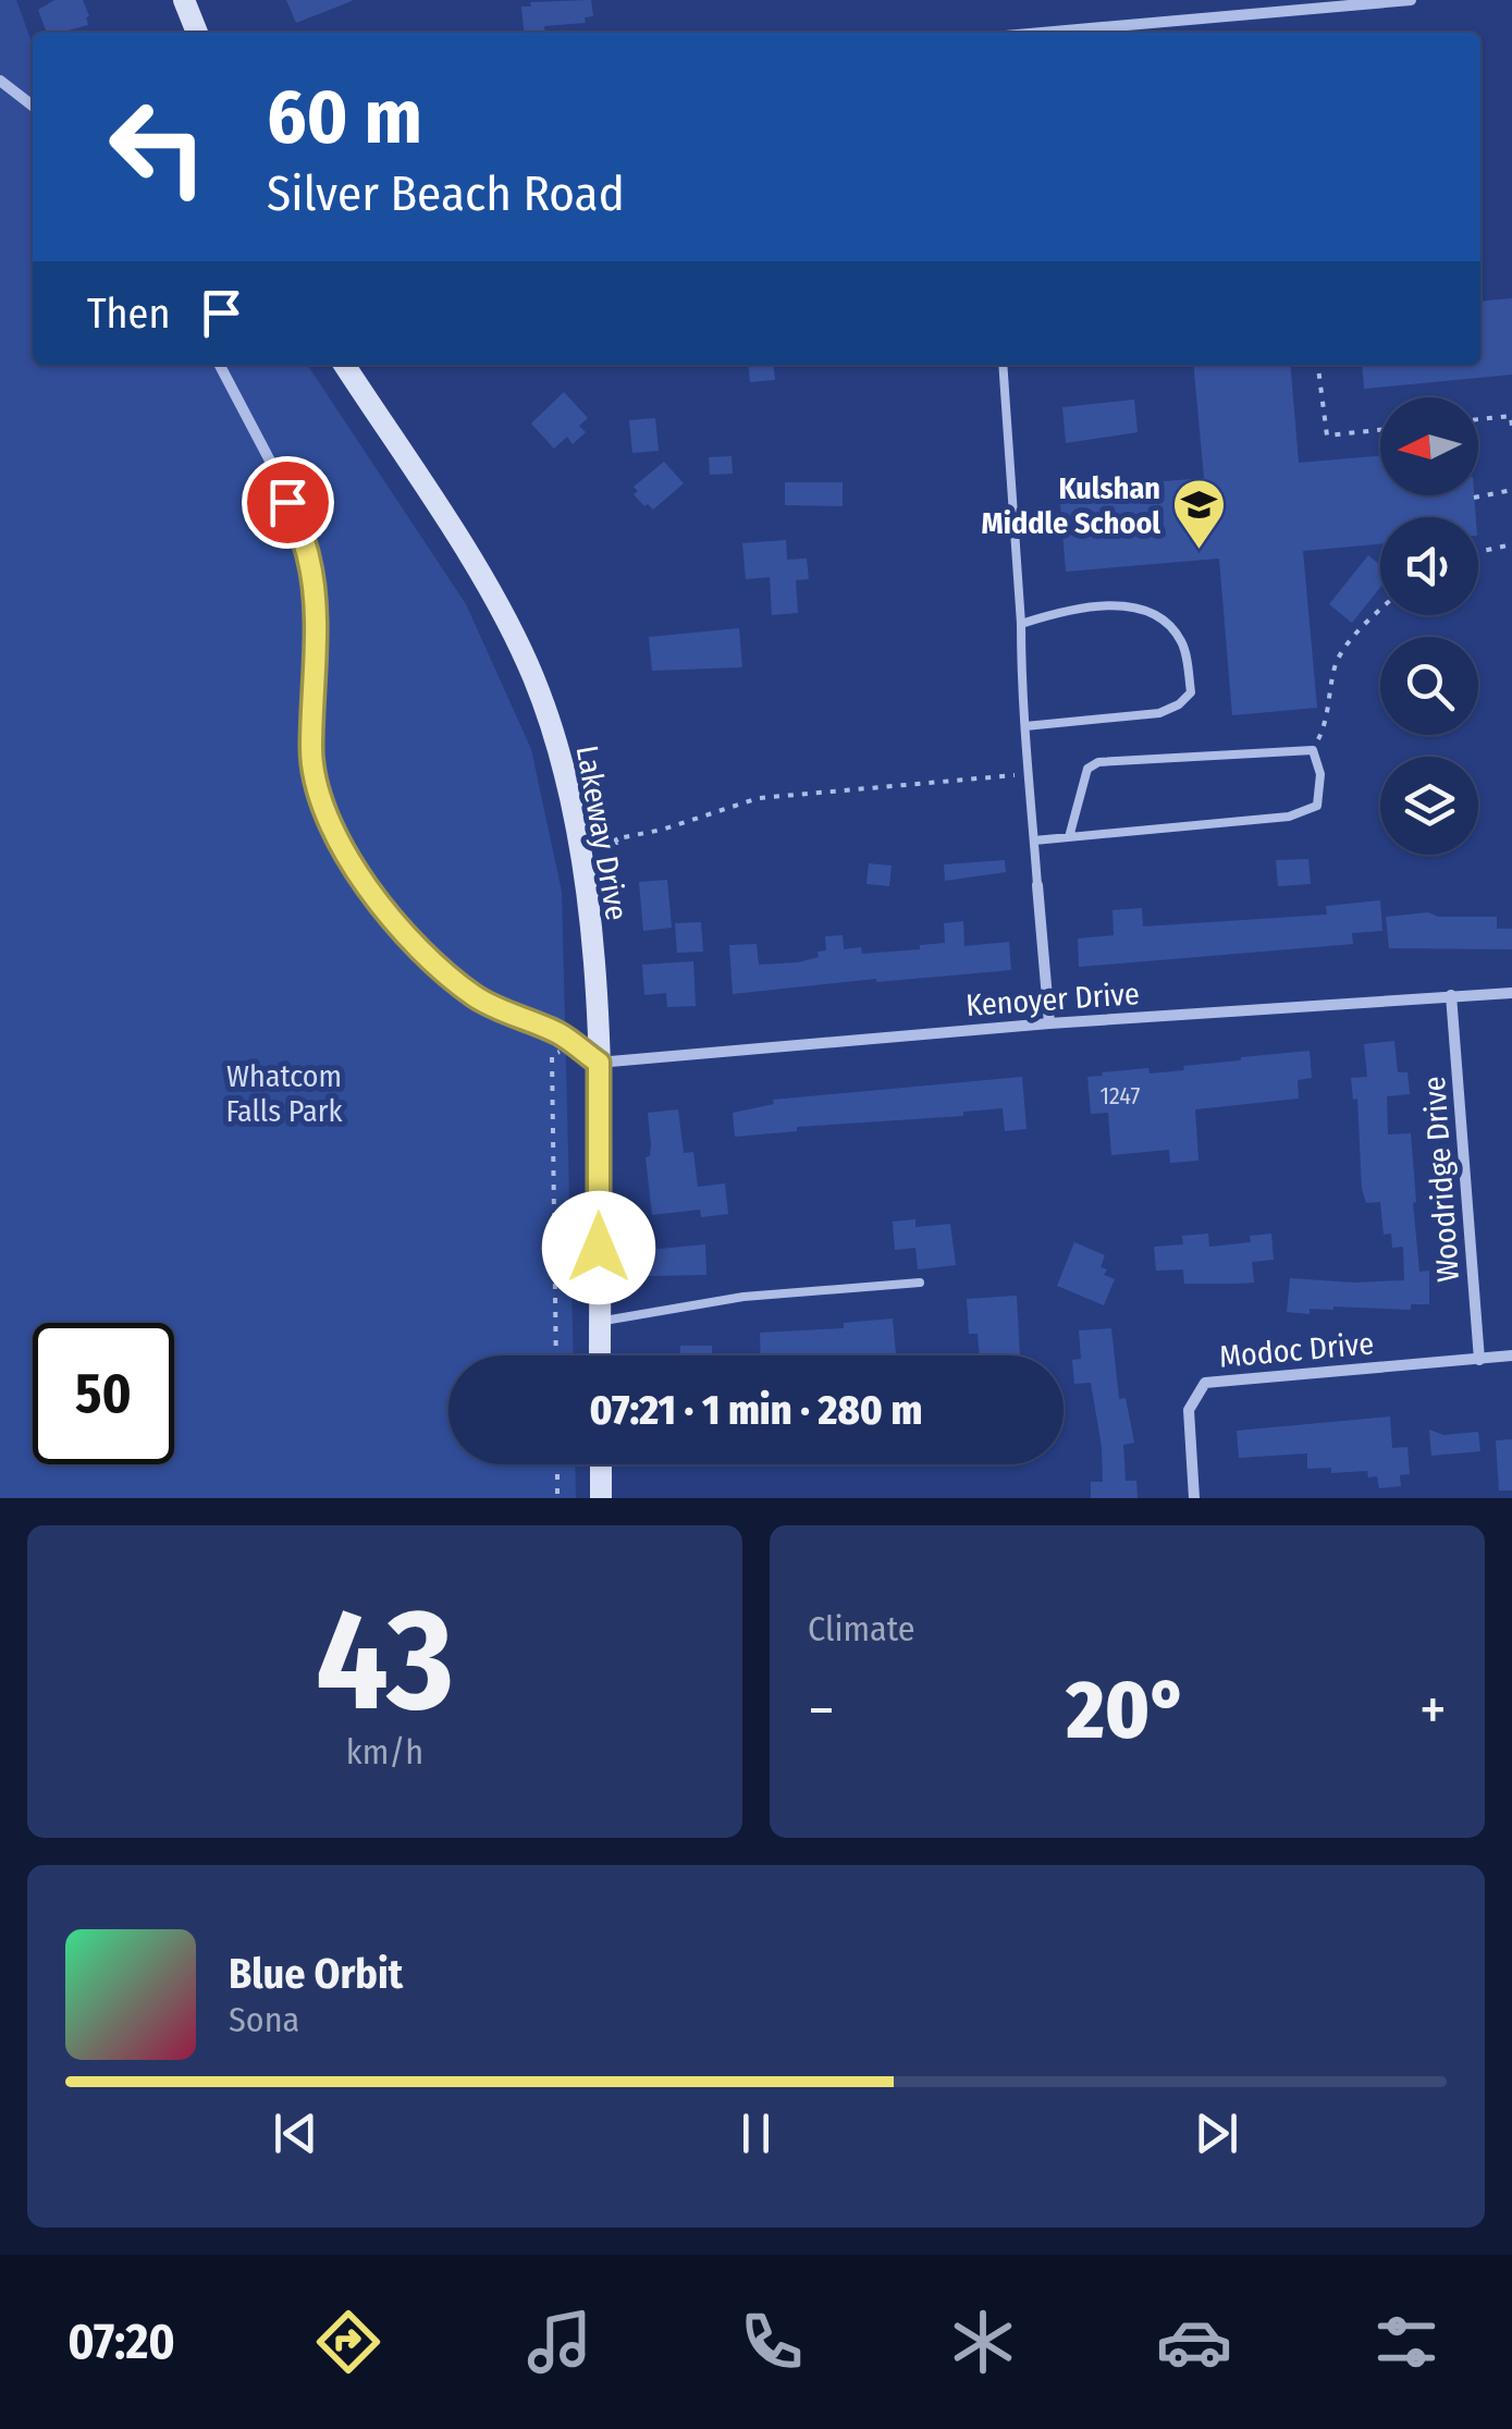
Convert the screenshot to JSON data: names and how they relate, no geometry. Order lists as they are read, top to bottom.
{
  "streets": {
    "main road": ["Lakeway Drive"],
    "street": ["Kenoyer Drive", "Woodridge Drive", "Modoc Drive"]
  },
  "crossings": [
    ["Lakeway Drive", "Kenoyer Drive"],
    ["Kenoyer Drive", "Woodridge Drive"],
    ["Woodridge Drive", "Modoc Drive"]
  ],
  "parks": ["Whatcom Falls Park"],
  "places": {
    "school or university": ["Kulshan Middle School"]
  },
  "house_numbers": ["1247"],
  "north": "left",
  "page": {
    "turn": ["60 m", "Silver Beach Road"],
    "then": "Then",
    "limit": "50",
    "trip": "07:21 · 1 min · 280 m",
    "tile": [
      ["43", "km/h"],
      "Climate"
    ],
    "heat": ["−", "20°", "+"],
    "song": ["Blue Orbit", "Sona"],
    "tabs": "07:20"
  }
}
